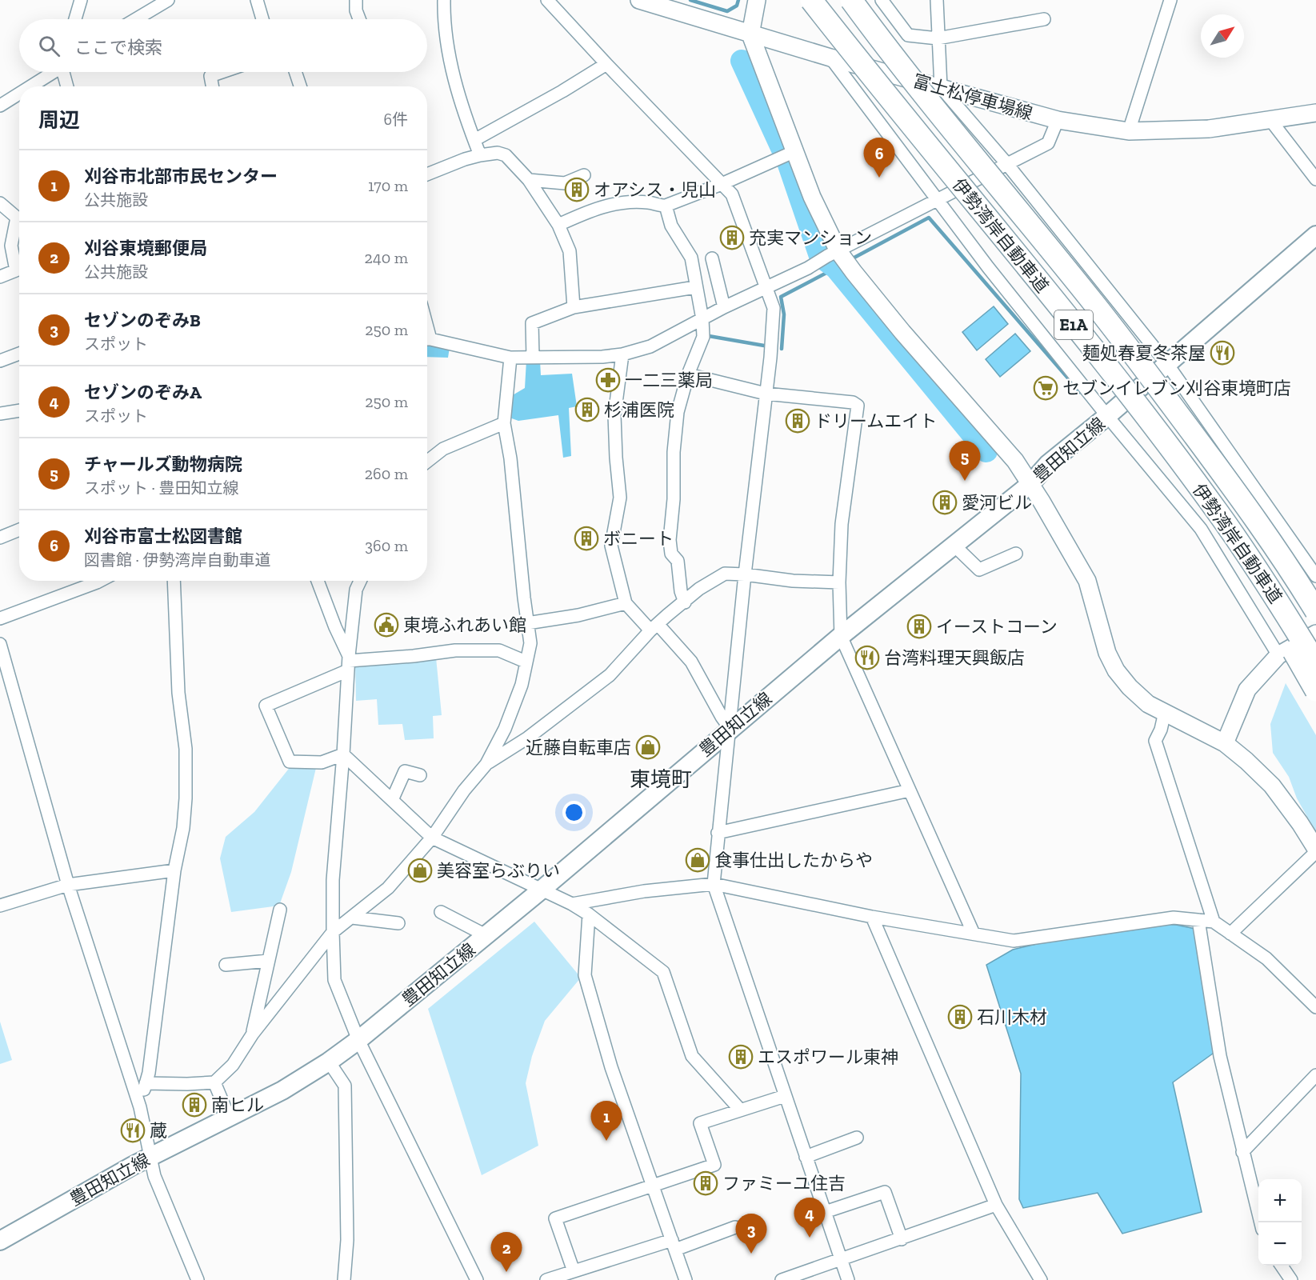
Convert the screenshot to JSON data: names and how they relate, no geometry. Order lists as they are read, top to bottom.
{
  "streets": {
    "highway": ["伊勢湾岸自動車道", "E1A"],
    "main road": ["豊田知立線"],
    "street": ["富士松停車場線"]
  },
  "districts": ["東境町"],
  "places": {
    "building": [
      "オアシス・児山",
      "充実マンション",
      "杉浦医院",
      "ドリームエイト",
      "愛河ビル",
      "ボニート",
      "イーストコーン",
      "石川木材",
      "エスポワール東神",
      "南ヒル",
      "ファミーユ住吉"
    ],
    "restaurant": ["麺処春夏冬茶屋", "台湾料理天興飯店", "蔵"],
    "pharmacy": ["一二三薬局"],
    "supermarket": ["セブンイレブン刈谷東境町店"],
    "public building": ["東境ふれあい館"],
    "shop": ["近藤自転車店", "食事仕出したからや", "美容室らぶりい"]
  },
  "north": "top right",
  "page": {
    "search": "ここで検索",
    "heading": ["周辺", "6件"],
    "pins": [
      "6",
      "5",
      "1",
      "4",
      "3",
      "2"
    ],
    "list": [
      {
        "mark": "1",
        "name": "刈谷市北部市民センター",
        "note": "公共施設",
        "value": "170 m"
      },
      {
        "mark": "2",
        "name": "刈谷東境郵便局",
        "note": "公共施設",
        "value": "240 m"
      },
      {
        "mark": "3",
        "name": "セゾンのぞみB",
        "note": "スポット",
        "value": "250 m"
      },
      {
        "mark": "4",
        "name": "セゾンのぞみA",
        "note": "スポット",
        "value": "250 m"
      },
      {
        "mark": "5",
        "name": "チャールズ動物病院",
        "note": "スポット · 豊田知立線",
        "value": "260 m"
      },
      {
        "mark": "6",
        "name": "刈谷市富士松図書館",
        "note": "図書館 · 伊勢湾岸自動車道",
        "value": "360 m"
      }
    ],
    "map_buttons": ["+", "−"]
  }
}
